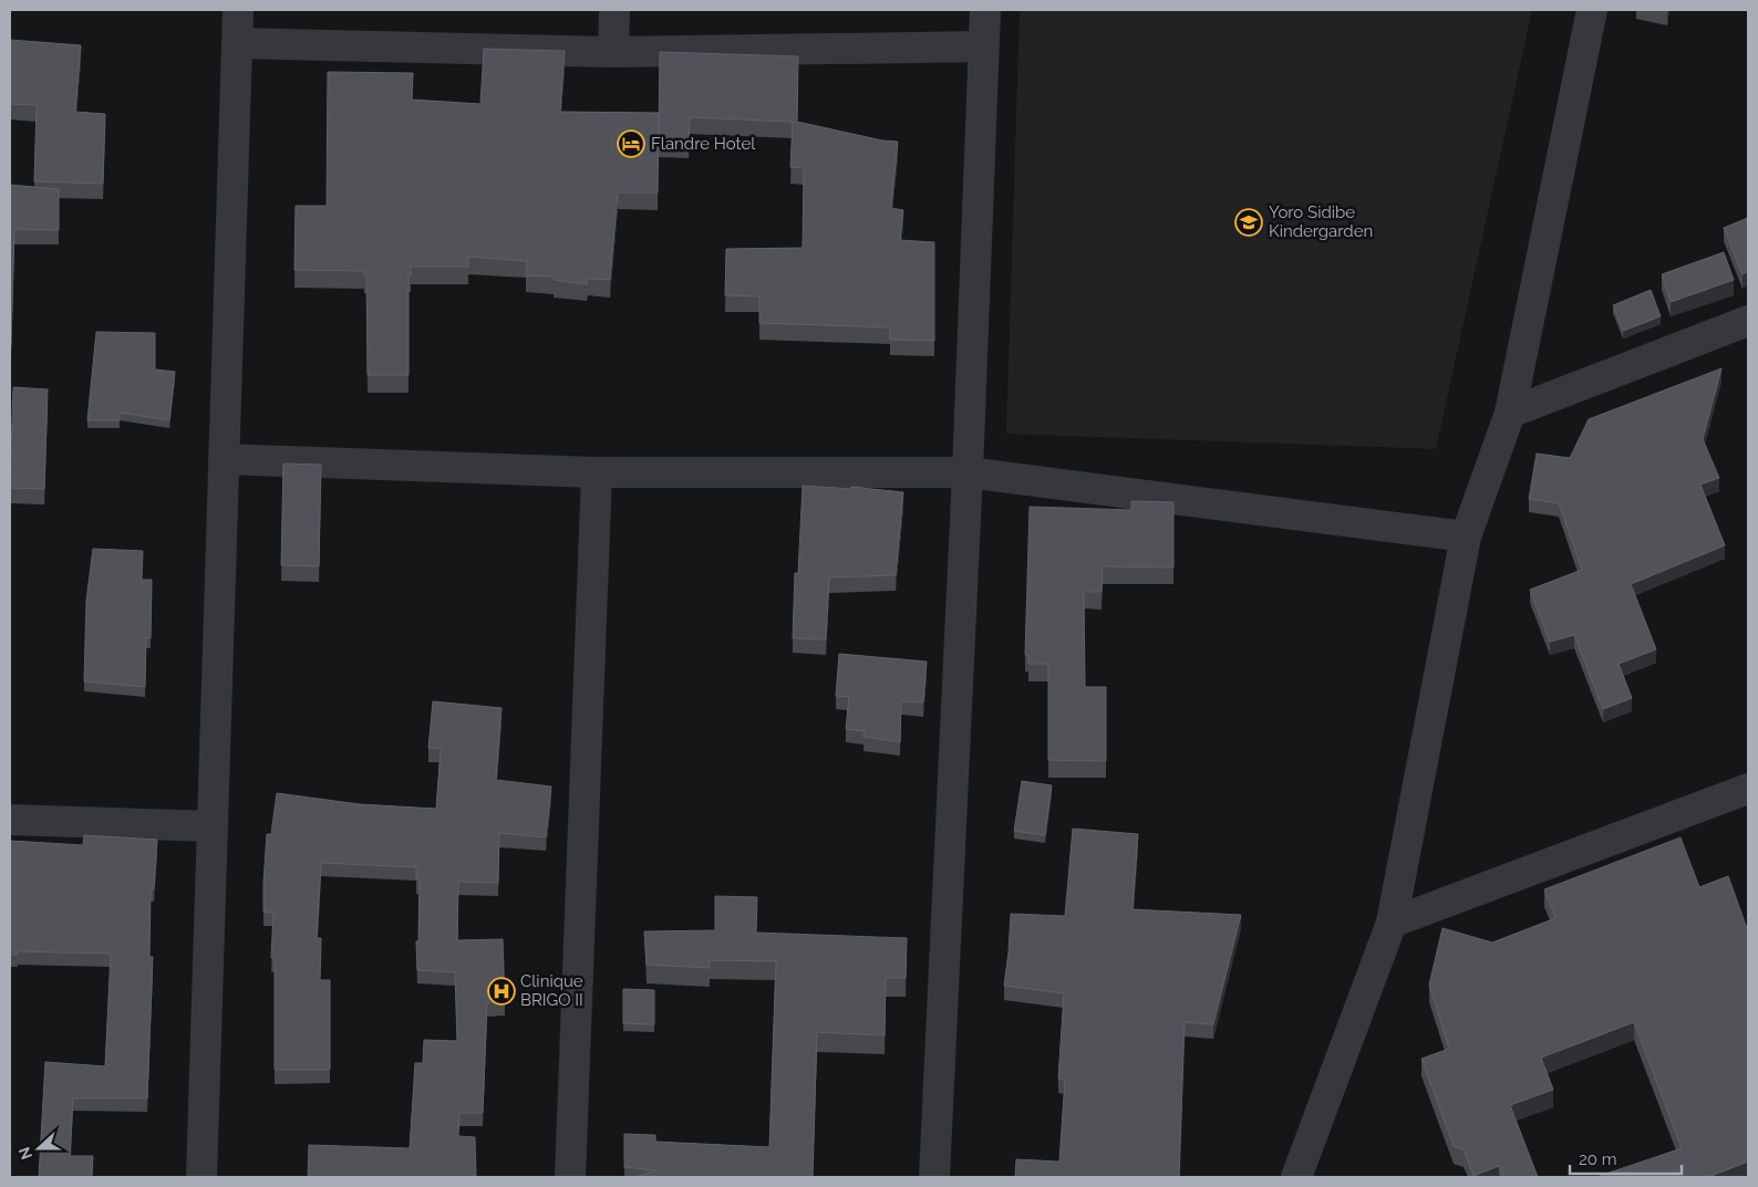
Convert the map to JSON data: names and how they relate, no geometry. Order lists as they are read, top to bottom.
{
  "places": {
    "hotel": ["Flandre Hotel"],
    "school or university": ["Yoro Sidibe Kindergarden"],
    "hospital": ["Clinique BRIGO II"]
  },
  "scale_bar": "20 m",
  "north": "left"
}
